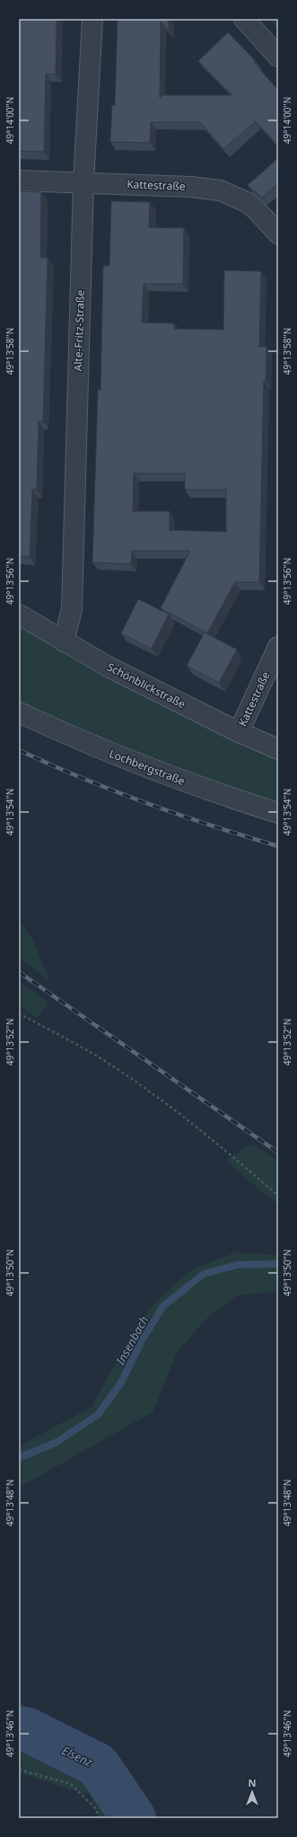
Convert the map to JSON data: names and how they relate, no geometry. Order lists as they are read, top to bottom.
{
  "streets": {
    "street": [
      "Kattestraße",
      "Alte-Fritz-Straße",
      "Schönblickstraße",
      "Lochbergstraße"
    ]
  },
  "crossings": [
    ["Kattestraße", "Alte-Fritz-Straße"],
    ["Kattestraße", "Schönblickstraße"],
    ["Alte-Fritz-Straße", "Schönblickstraße"]
  ],
  "water": ["Insenbach", "Elsenz"],
  "north": "top",
  "coordinates": [
    "49°14'00\"N",
    "49°13'58\"N",
    "49°13'56\"N",
    "49°13'54\"N",
    "49°13'52\"N",
    "49°13'50\"N",
    "49°13'48\"N",
    "49°13'46\"N"
  ]
}
